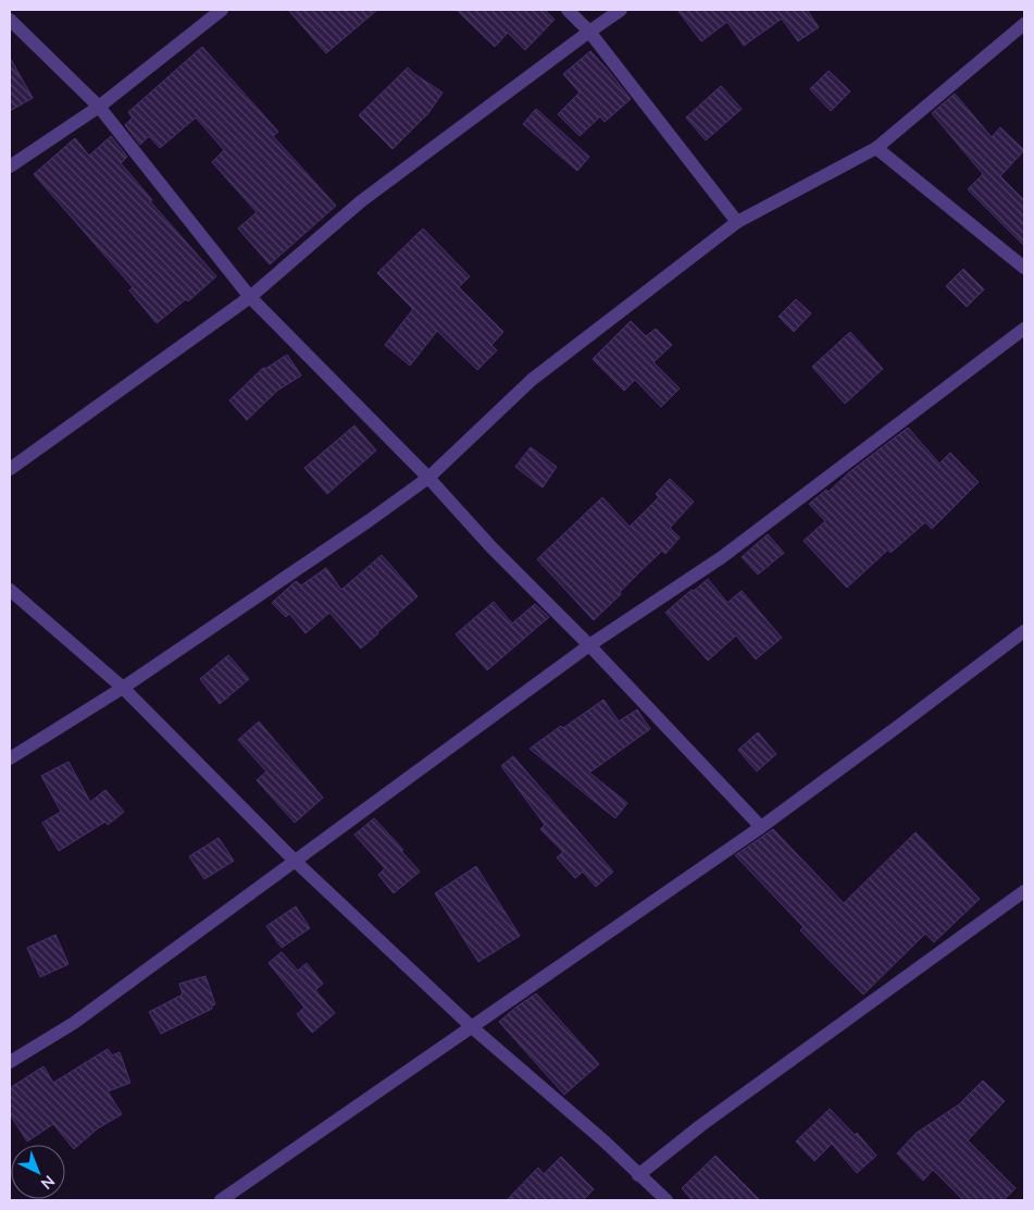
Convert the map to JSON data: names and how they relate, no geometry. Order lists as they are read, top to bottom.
{
  "north": "bottom right"
}
